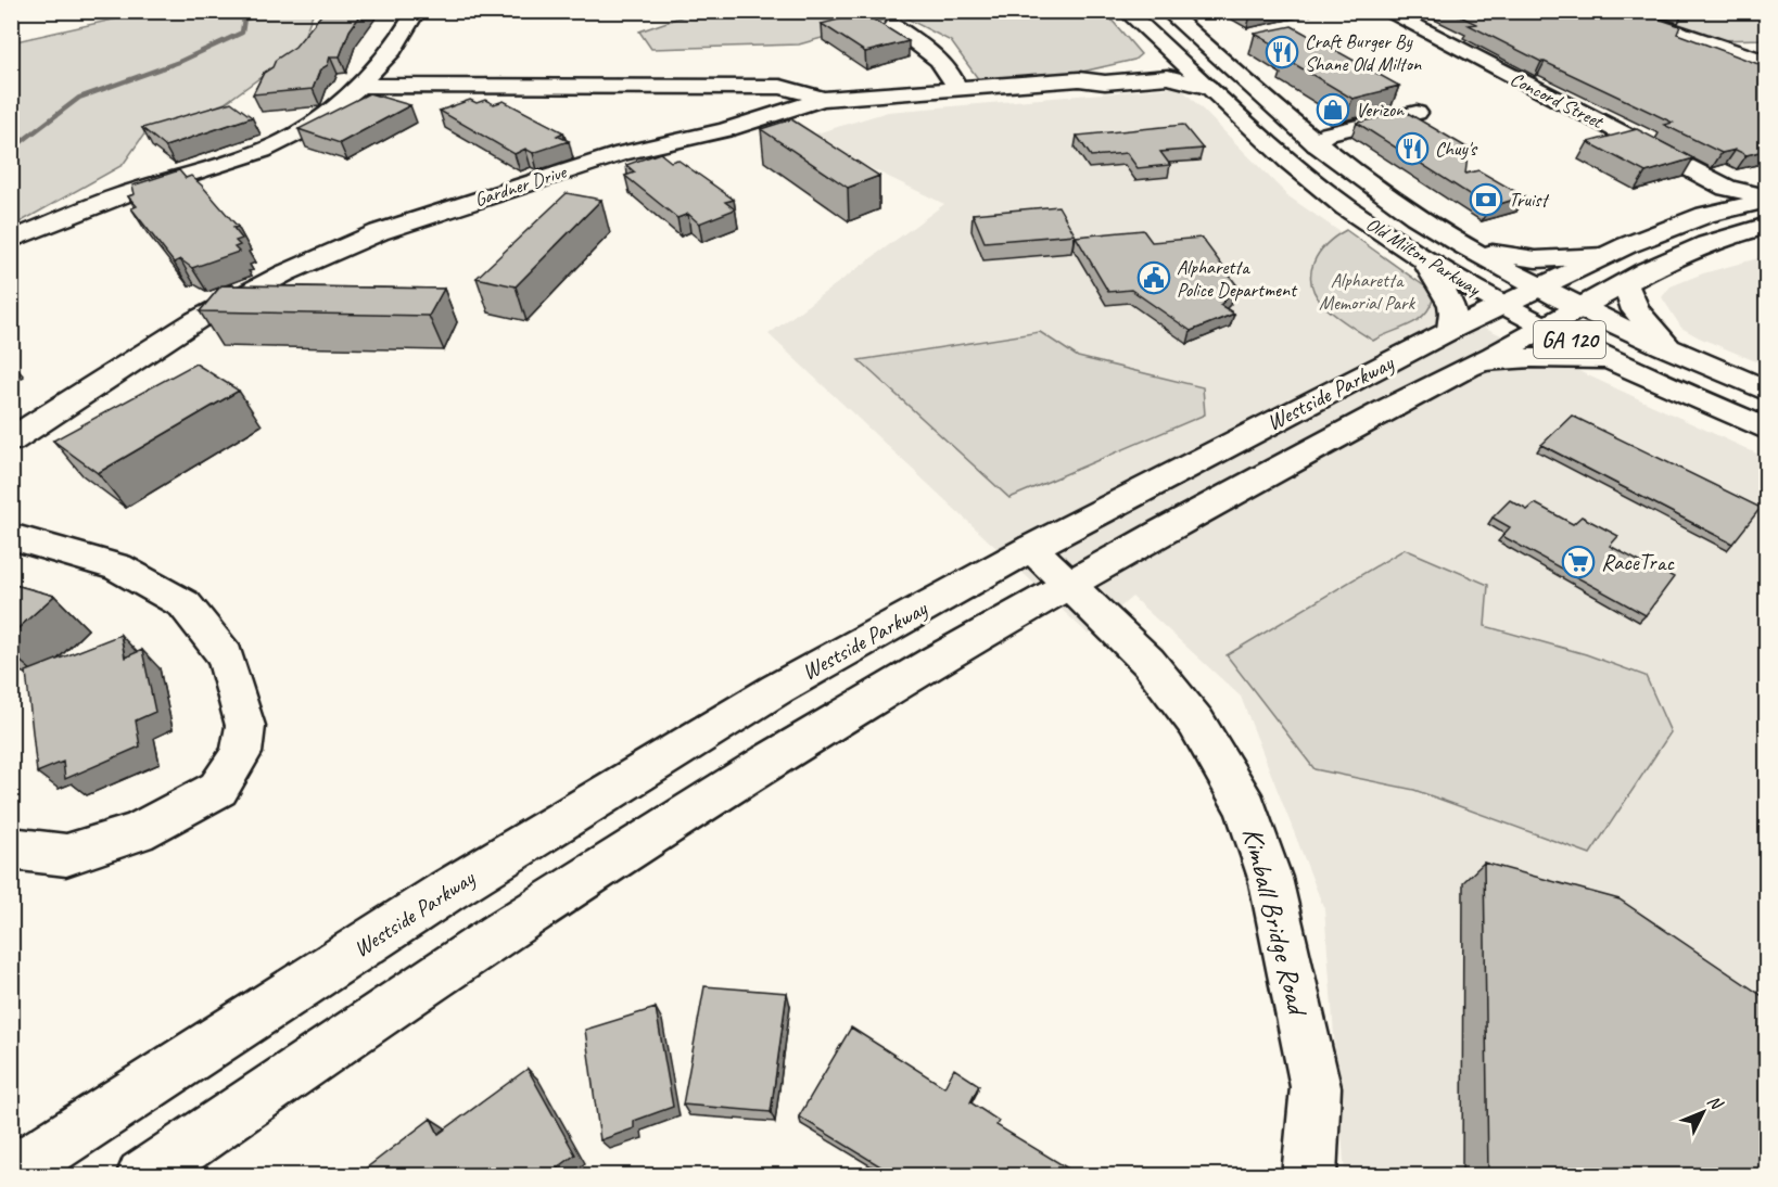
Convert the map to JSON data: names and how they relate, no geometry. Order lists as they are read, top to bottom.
{
  "streets": {
    "main road": [
      "Concord Street",
      "Gardner Drive",
      "Old Milton Parkway",
      "GA 120",
      "Westside Parkway",
      "Kimball Bridge Road"
    ]
  },
  "crossings": [
    ["Concord Street", "Westside Parkway"],
    ["Gardner Drive", "Old Milton Parkway"],
    ["Old Milton Parkway", "Westside Parkway"],
    ["Westside Parkway", "Kimball Bridge Road"]
  ],
  "parks": ["Alpharetta Memorial Park"],
  "places": {
    "restaurant": ["Craft Burger By Shane Old Milton", "Chuy's"],
    "shop": ["Verizon"],
    "bank": ["Truist"],
    "public building": ["Alpharetta Police Department"],
    "supermarket": ["RaceTrac"]
  },
  "north": "top right"
}
